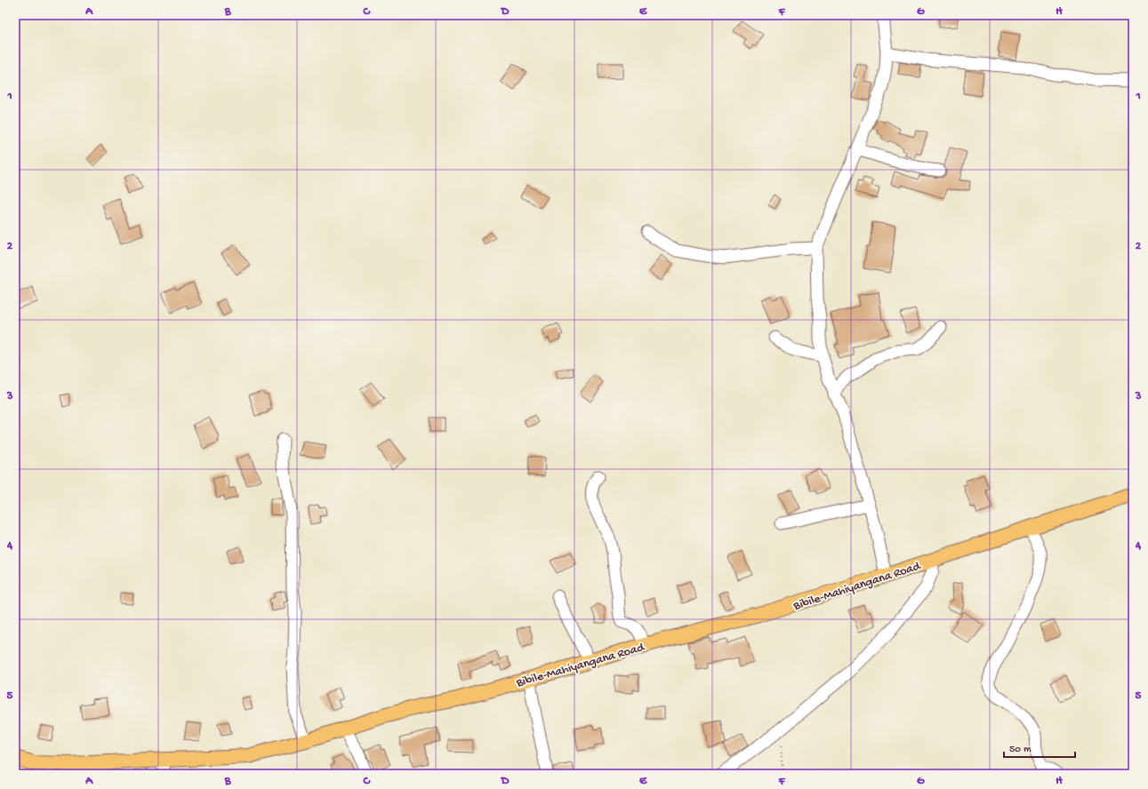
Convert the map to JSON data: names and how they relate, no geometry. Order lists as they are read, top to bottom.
{
  "streets": {
    "main road": ["Bibile-Mahiyangana Road"]
  },
  "scale_bar": "50 m",
  "grid": {
    "columns": [
      "A",
      "B",
      "C",
      "D",
      "E",
      "F",
      "G",
      "H"
    ],
    "rows": [
      "1",
      "2",
      "3",
      "4",
      "5"
    ]
  }
}
